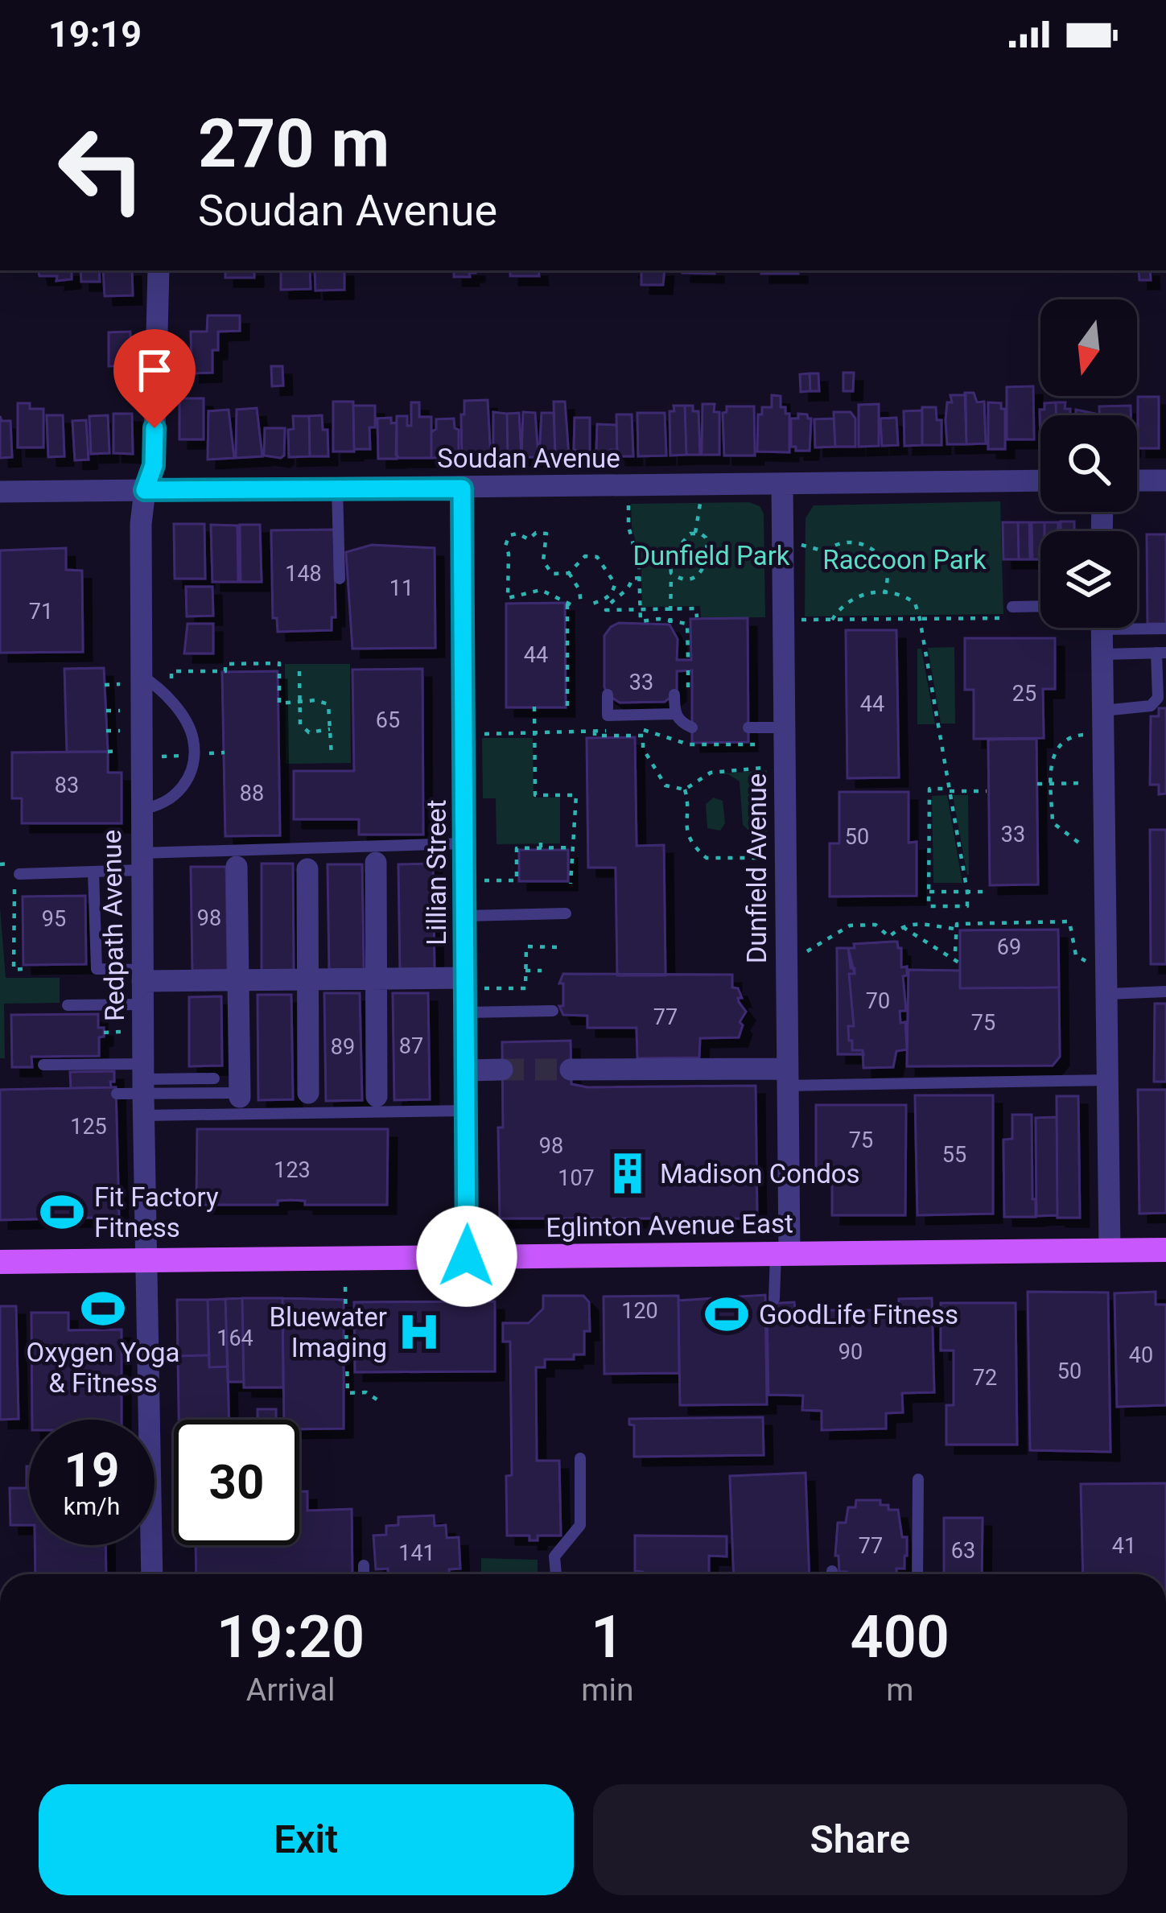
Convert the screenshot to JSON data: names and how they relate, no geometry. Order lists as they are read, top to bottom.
{
  "streets": {
    "main road": ["Eglinton Avenue East"],
    "street": [
      "Soudan Avenue",
      "Dunfield Avenue",
      "Lillian Street",
      "Redpath Avenue"
    ]
  },
  "crossings": [
    ["Soudan Avenue", "Dunfield Avenue"],
    ["Soudan Avenue", "Lillian Street"],
    ["Soudan Avenue", "Redpath Avenue"],
    ["Dunfield Avenue", "Eglinton Avenue East"],
    ["Lillian Street", "Eglinton Avenue East"],
    ["Redpath Avenue", "Eglinton Avenue East"]
  ],
  "parks": ["Dunfield Park", "Raccoon Park"],
  "places": {
    "building": ["Madison Condos"],
    "sports": ["Fit Factory Fitness", "Oxygen Yoga & Fitness", "GoodLife Fitness"],
    "hospital": ["Bluewater Imaging"]
  },
  "house_numbers": [
    "148",
    "11",
    "71",
    "44",
    "33",
    "25",
    "44",
    "65",
    "83",
    "88",
    "33",
    "50",
    "98",
    "95",
    "69",
    "70",
    "77",
    "75",
    "87",
    "89",
    "125",
    "75",
    "98",
    "55",
    "123",
    "107",
    "120",
    "164",
    "90",
    "40",
    "50",
    "72",
    "77",
    "41",
    "63",
    "141"
  ],
  "north": "bottom",
  "page": {
    "status": "19:19",
    "turn": ["270 m", "Soudan Avenue"],
    "speed": "19 km/h",
    "limit": "30",
    "eta": [
      "19:20",
      "Arrival",
      "1",
      "min",
      "400",
      "m"
    ],
    "buttons": ["Exit", "Share"]
  }
}
